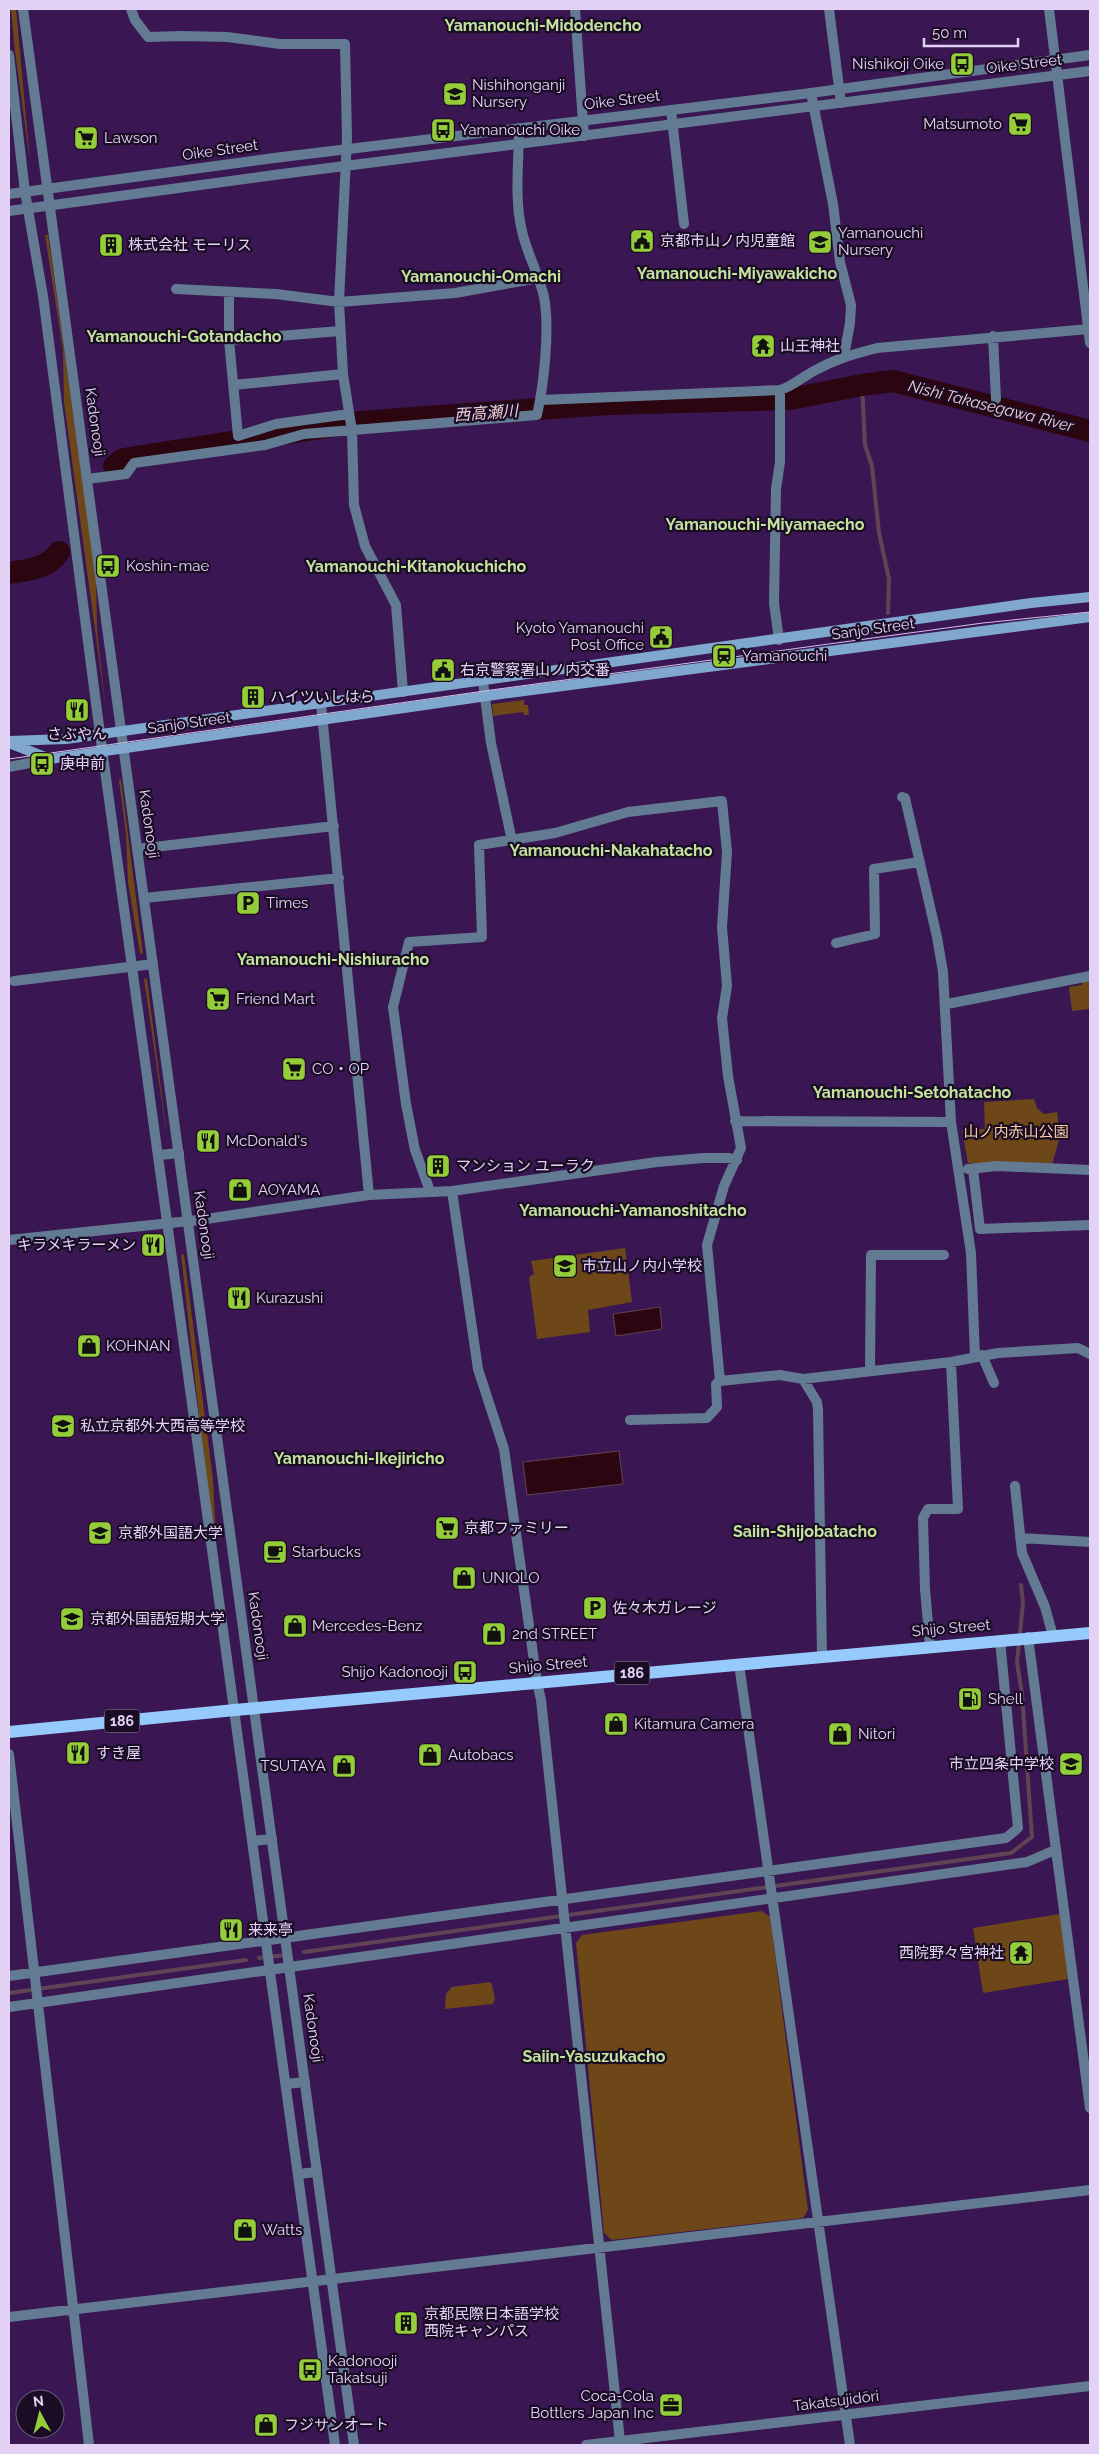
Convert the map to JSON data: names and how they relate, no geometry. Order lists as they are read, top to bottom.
{
  "streets": {
    "main road": ["Sanjo Street", "Shijo Street", "186"],
    "street": ["Oike Street", "Kadonooji", "Takatsujidōri"]
  },
  "crossings": [
    ["Oike Street", "Kadonooji"],
    ["Kadonooji", "Sanjo Street"],
    ["Kadonooji", "Shijo Street"]
  ],
  "districts": [
    "Yamanouchi-Midodencho",
    "Yamanouchi-Miyawakicho",
    "Yamanouchi-Omachi",
    "Yamanouchi-Gotandacho",
    "Yamanouchi-Miyamaecho",
    "Yamanouchi-Kitanokuchicho",
    "Yamanouchi-Nakahatacho",
    "Yamanouchi-Nishiuracho",
    "Yamanouchi-Setohatacho",
    "Yamanouchi-Yamanoshitacho",
    "Yamanouchi-Ikejiricho",
    "Saiin-Shijobatacho",
    "Saiin-Yasuzukacho"
  ],
  "water": ["Nishi Takasegawa River", "西高瀬川"],
  "parks": ["山ノ内赤山公園"],
  "places": {
    "bus stop": [
      "Nishikoji Oike",
      "Yamanouchi Oike",
      "Koshin-mae",
      "庚申前",
      "Shijo Kadonooji",
      "Kadonooji Takatsuji"
    ],
    "school or university": [
      "Nishihonganji Nursery",
      "Yamanouchi Nursery",
      "市立山ノ内小学校",
      "私立京都外大西高等学校",
      "京都外国語大学",
      "京都外国語短期大学",
      "市立四条中学校"
    ],
    "supermarket": [
      "Matsumoto",
      "Lawson",
      "Friend Mart",
      "CO・OP",
      "京都ファミリー"
    ],
    "public building": ["京都市山ノ内児童館", "Kyoto Yamanouchi Post Office", "右京警察署山ノ内交番"],
    "building": [
      "株式会社 モーリス",
      "ハイツいしはら",
      "マンション ユーラク",
      "京都民際日本語学校 西院キャンパス"
    ],
    "temple": ["山王神社", "西院野々宮神社"],
    "station": ["Yamanouchi"],
    "restaurant": [
      "さぶやん",
      "McDonald's",
      "キラメキラーメン",
      "Kurazushi",
      "すき屋",
      "来来亭"
    ],
    "parking": ["Times", "佐々木ガレージ"],
    "shop": [
      "AOYAMA",
      "KOHNAN",
      "UNIQLO",
      "Mercedes-Benz",
      "2nd STREET",
      "Kitamura Camera",
      "Nitori",
      "Autobacs",
      "TSUTAYA",
      "Watts",
      "フジサンオート"
    ],
    "cafe": ["Starbucks"],
    "fuel station": ["Shell"],
    "office": ["Coca-Cola Bottlers Japan Inc"]
  },
  "scale_bar": "50 m",
  "north": "top"
}
